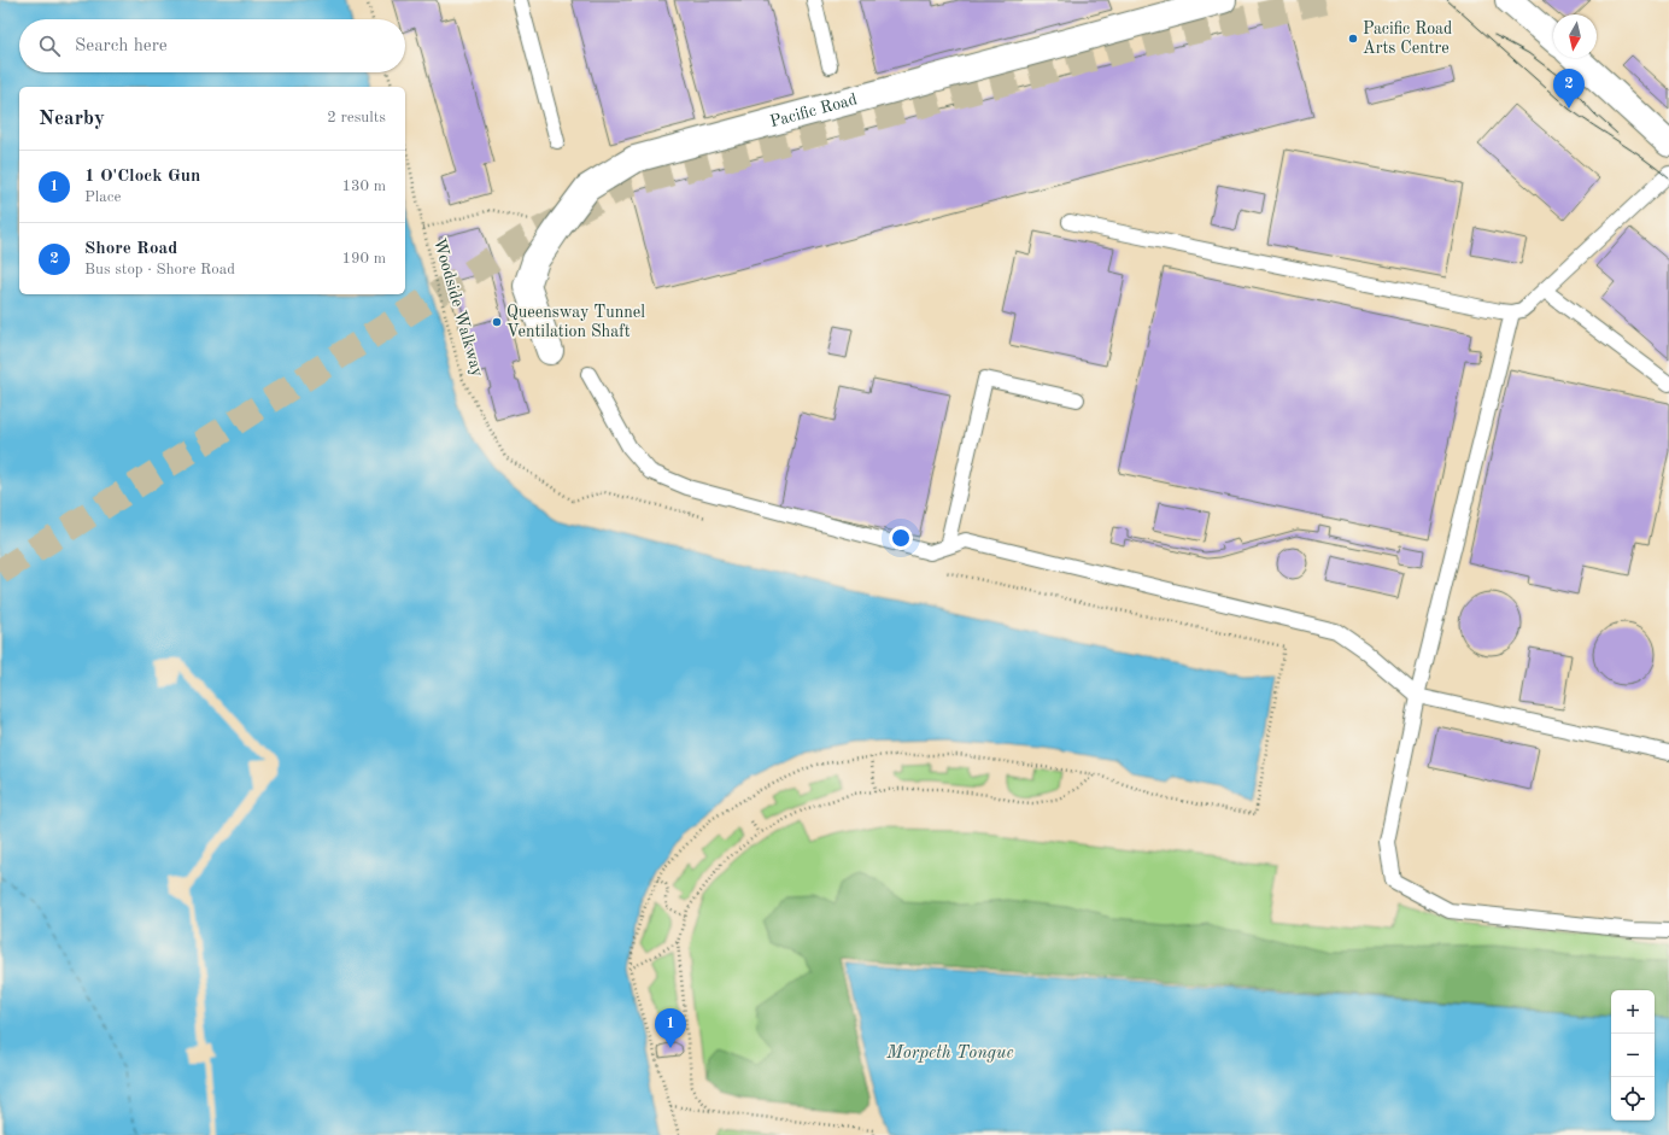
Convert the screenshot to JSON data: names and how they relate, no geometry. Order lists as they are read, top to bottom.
{
  "streets": {
    "street": ["Pacific Road"],
    "path": ["Woodside Walkway"]
  },
  "water": ["Morpeth Tongue"],
  "places": ["Pacific Road Arts Centre", "Queensway Tunnel Ventilation Shaft"],
  "north": "bottom",
  "page": {
    "search": "Search here",
    "pins": ["2", "1"],
    "heading": ["Nearby", "2 results"],
    "list": [
      {
        "mark": "1",
        "name": "1 O'Clock Gun",
        "note": "Place",
        "value": "130 m"
      },
      {
        "mark": "2",
        "name": "Shore Road",
        "note": "Bus stop · Shore Road",
        "value": "190 m"
      }
    ],
    "map_buttons": ["+", "−"]
  }
}
